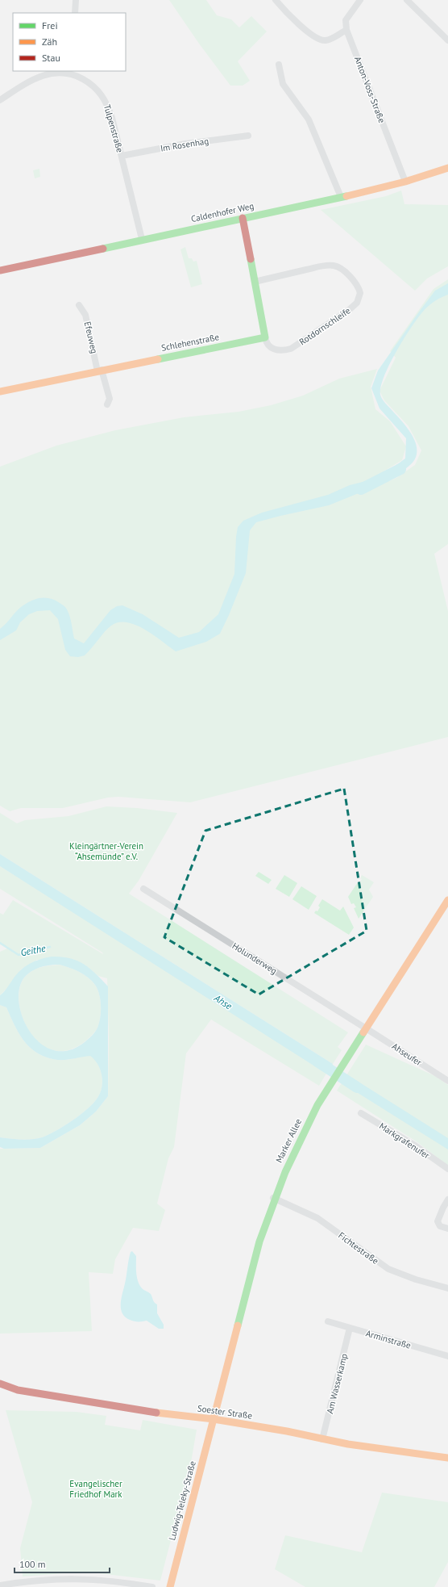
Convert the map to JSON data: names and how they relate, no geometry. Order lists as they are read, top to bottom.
{
  "streets": {
    "street": [
      "Anton-Voss-Straße",
      "Tulpenstraße",
      "Im Rosenhag",
      "Caldenhofer Weg",
      "Rotdornschleife",
      "Efeuweg",
      "Schlehenstraße",
      "Holunderweg",
      "Ahseufer",
      "Marker Allee",
      "Markgrafenufer",
      "Fichtestraße",
      "Arminstraße",
      "Am Wasserkamp",
      "Soester Straße",
      "Ludwig-Teleky-Straße"
    ]
  },
  "crossings": [
    ["Anton-Voss-Straße", "Caldenhofer Weg"],
    ["Tulpenstraße", "Im Rosenhag"],
    ["Tulpenstraße", "Caldenhofer Weg"],
    ["Rotdornschleife", "Schlehenstraße"],
    ["Efeuweg", "Schlehenstraße"],
    ["Holunderweg", "Ahseufer"],
    ["Holunderweg", "Marker Allee"],
    ["Ahseufer", "Marker Allee"],
    ["Marker Allee", "Fichtestraße"],
    ["Marker Allee", "Soester Straße"],
    ["Marker Allee", "Ludwig-Teleky-Straße"],
    ["Arminstraße", "Am Wasserkamp"],
    ["Am Wasserkamp", "Soester Straße"],
    ["Soester Straße", "Ludwig-Teleky-Straße"]
  ],
  "water": ["Geithe", "Ahse"],
  "parks": ["Kleingärtner-Verein “Ahsemünde” e.V.", "Evangelischer Friedhof Mark"],
  "legend": ["Frei", "Zäh", "Stau"],
  "scale_bar": "100 m"
}
